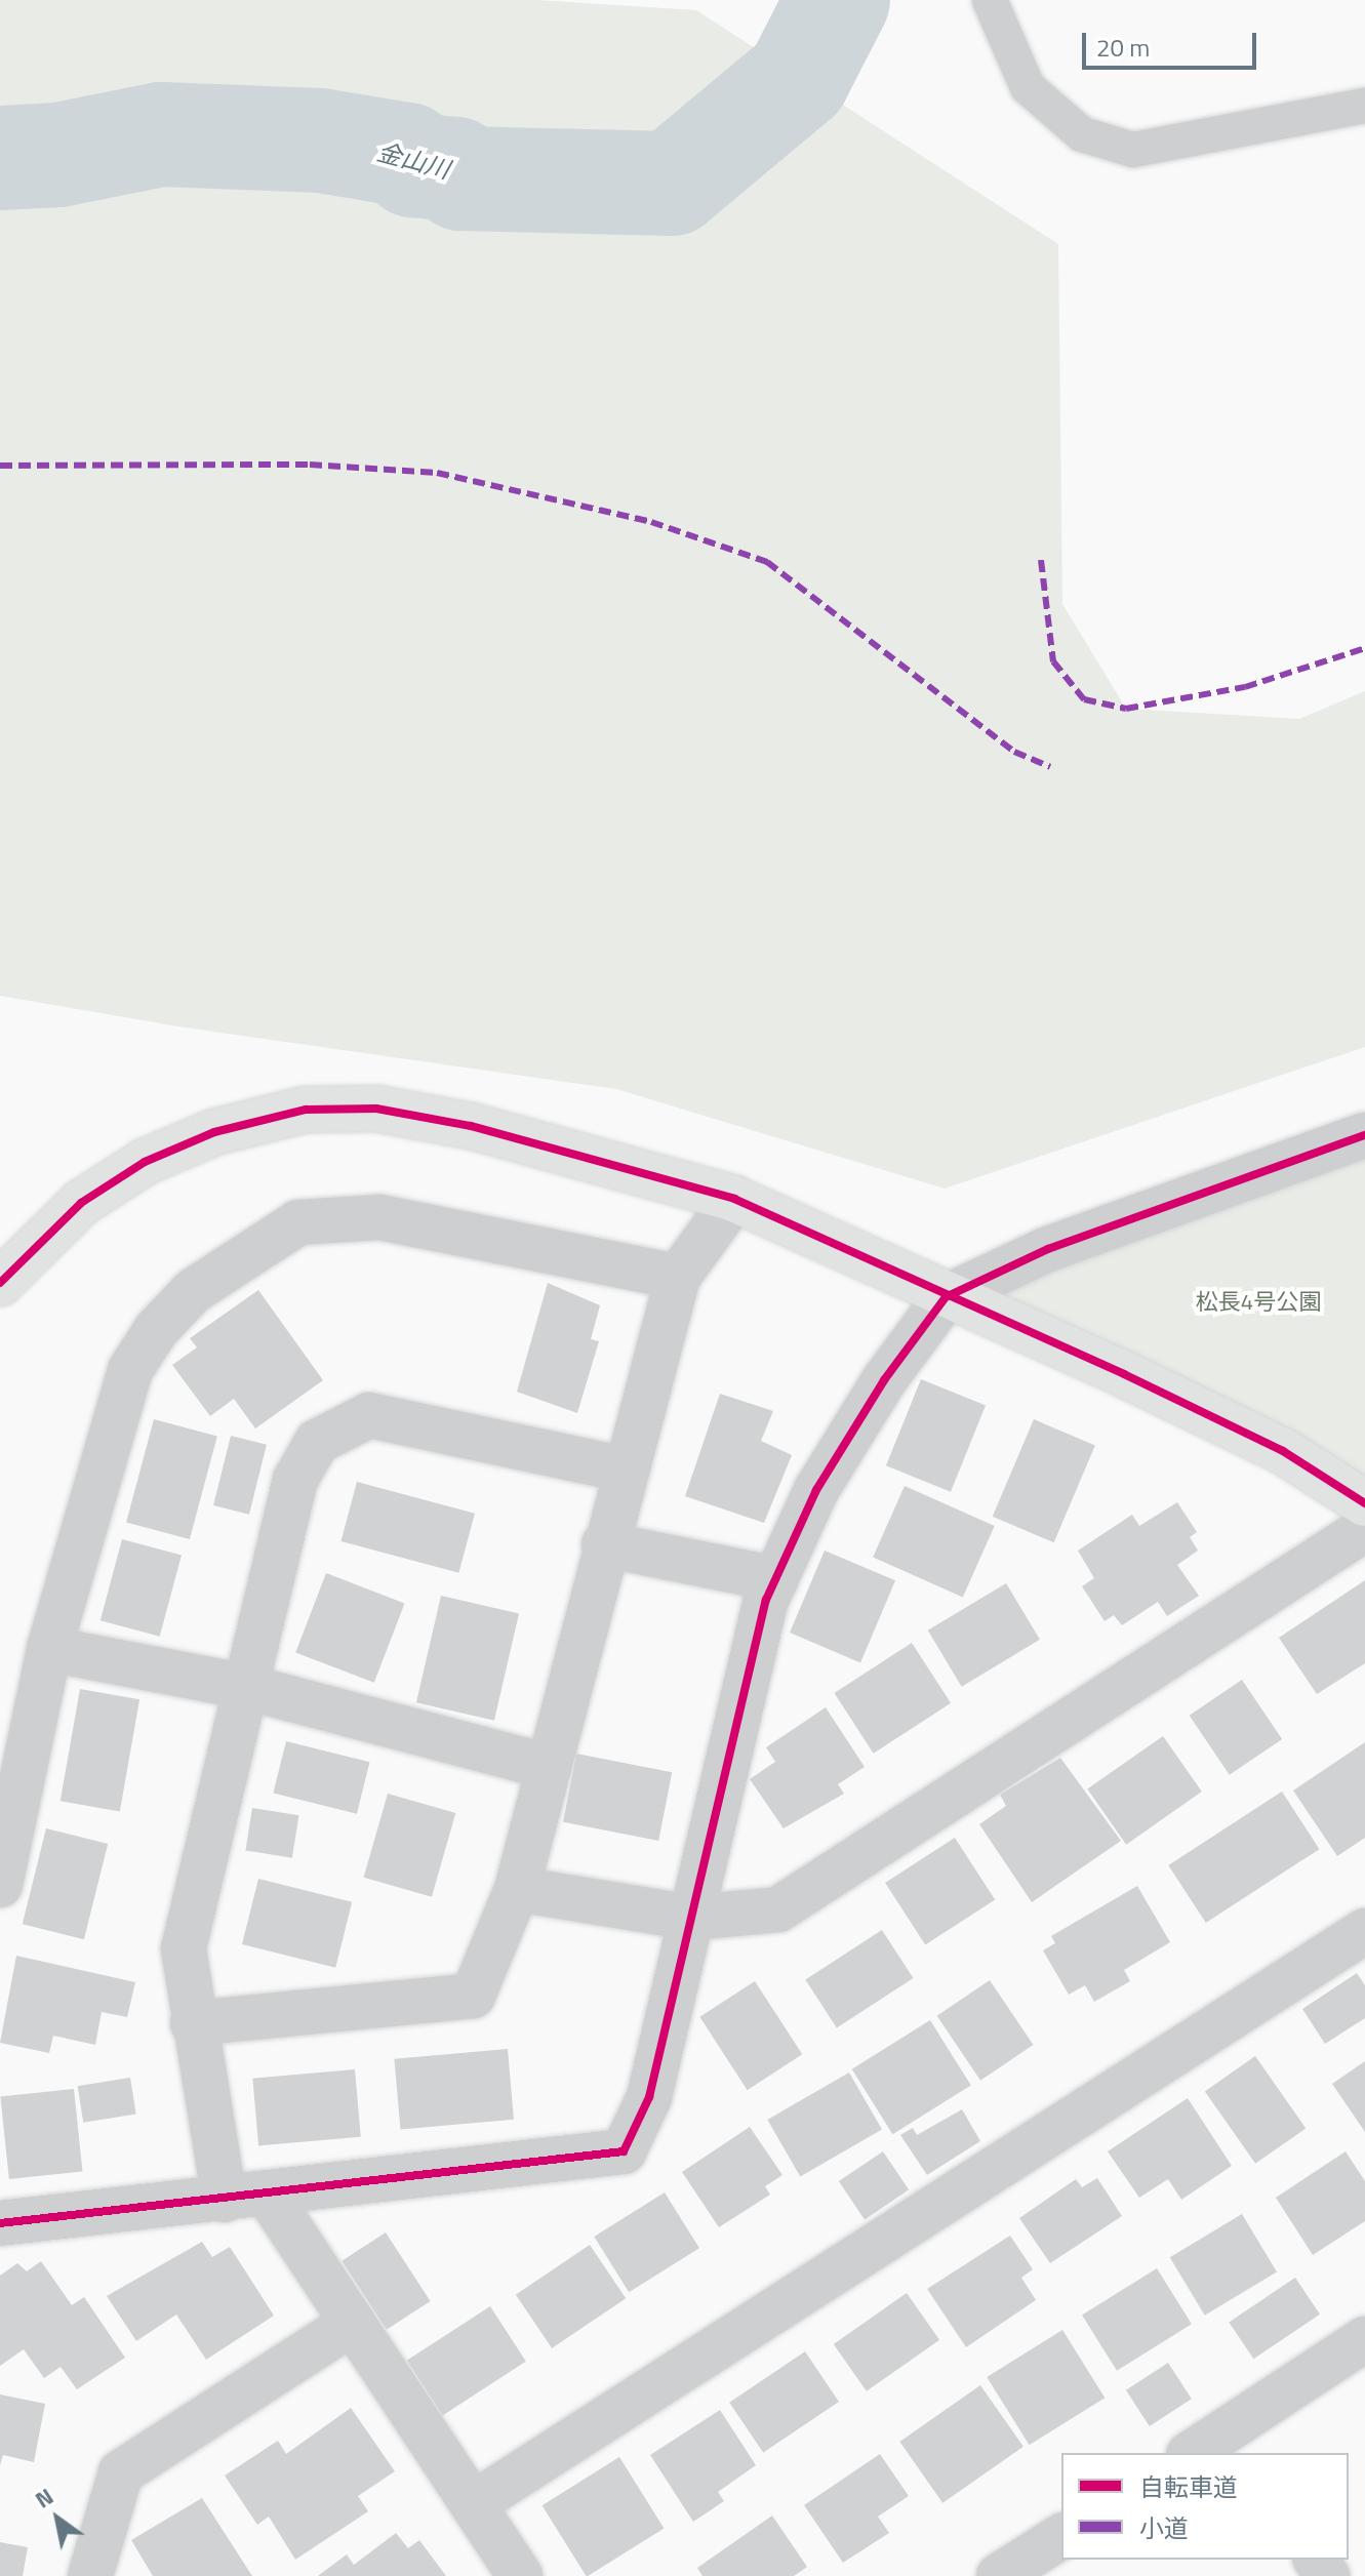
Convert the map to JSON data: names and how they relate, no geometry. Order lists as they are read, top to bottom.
{
  "water": ["金山川"],
  "parks": ["松長4号公園"],
  "legend": ["自転車道", "小道"],
  "scale_bar": "20 m",
  "north": "top left"
}
